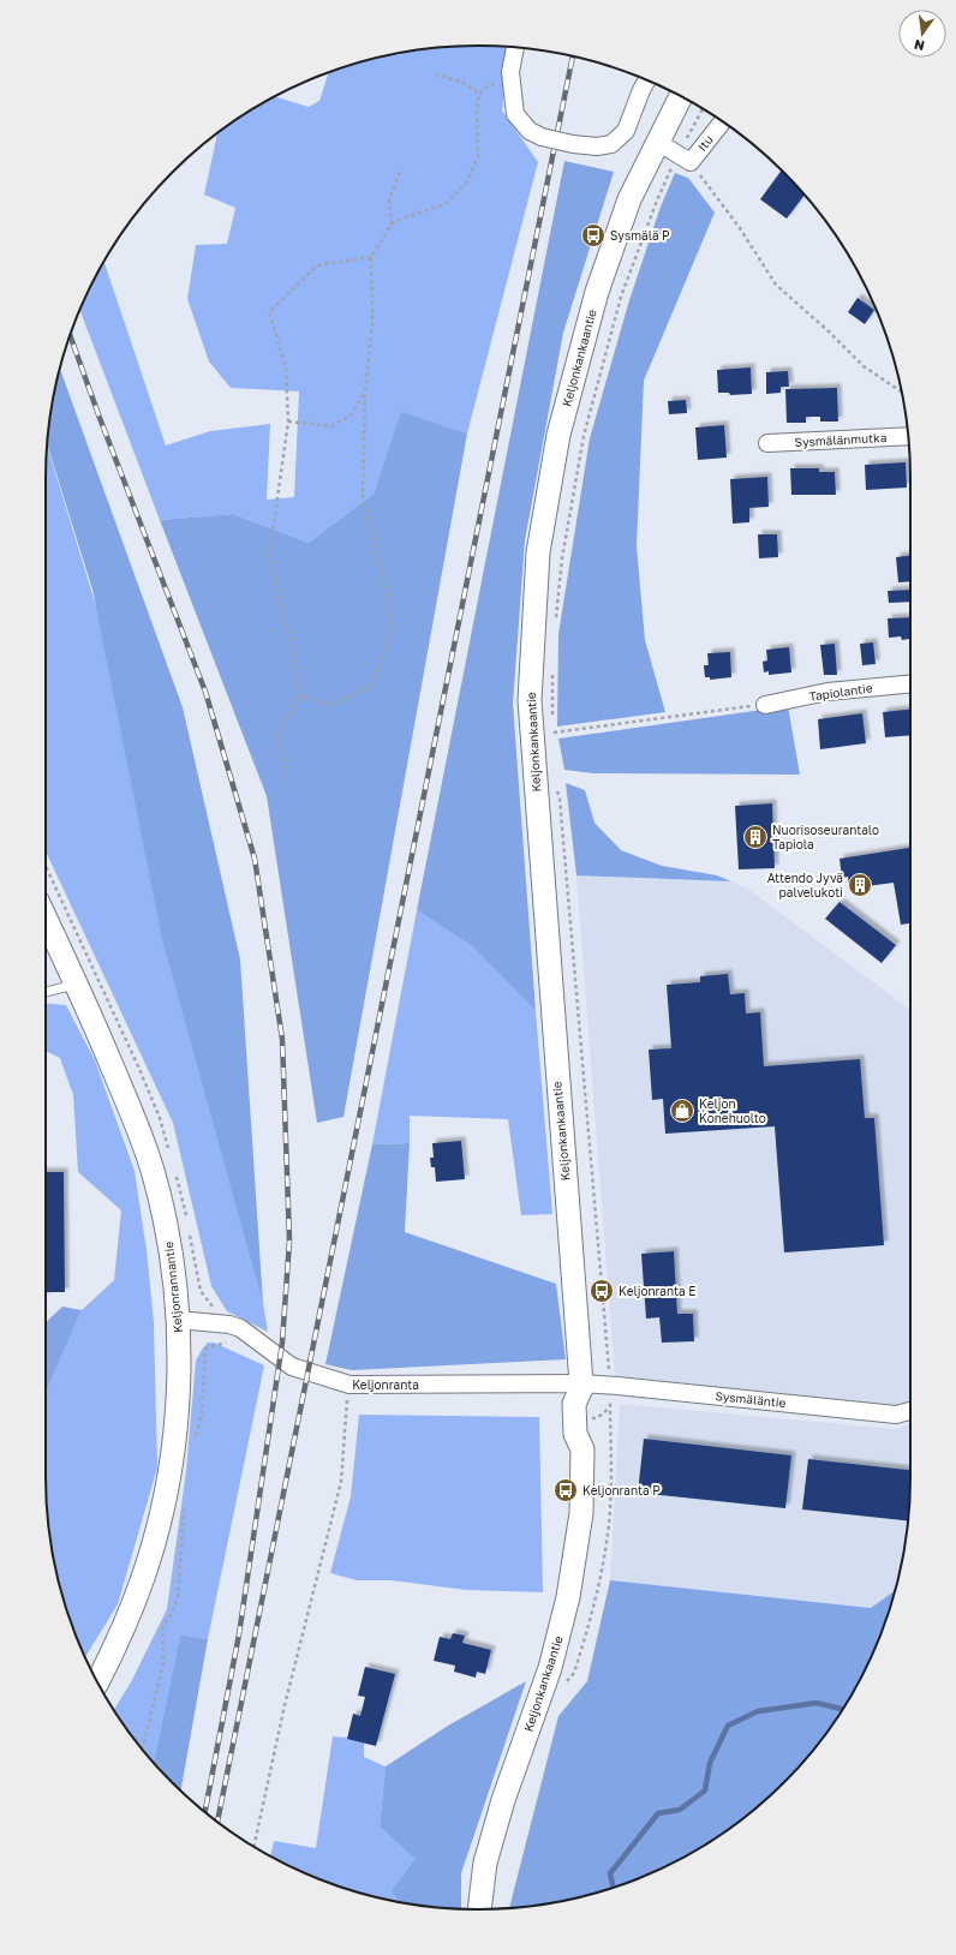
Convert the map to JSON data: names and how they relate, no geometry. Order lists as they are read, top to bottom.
{
  "streets": {
    "main road": ["Keljonkankaantie", "Keljonrannantie"],
    "street": [
      "Itu",
      "Sysmälänmutka",
      "Tapiolantie",
      "Keljonranta",
      "Sysmäläntie"
    ]
  },
  "crossings": [
    ["Keljonkankaantie", "Keljonranta"],
    ["Keljonkankaantie", "Sysmäläntie"],
    ["Keljonrannantie", "Keljonranta"],
    ["Keljonranta", "Sysmäläntie"]
  ],
  "places": {
    "bus stop": ["Sysmälä P", "Keljonranta E", "Keljonranta P"],
    "building": ["Nuorisoseurantalo Tapiola", "Attendo Jyvä palvelukoti"],
    "shop": ["Keljon Konehuolto"]
  },
  "north": "bottom"
}
